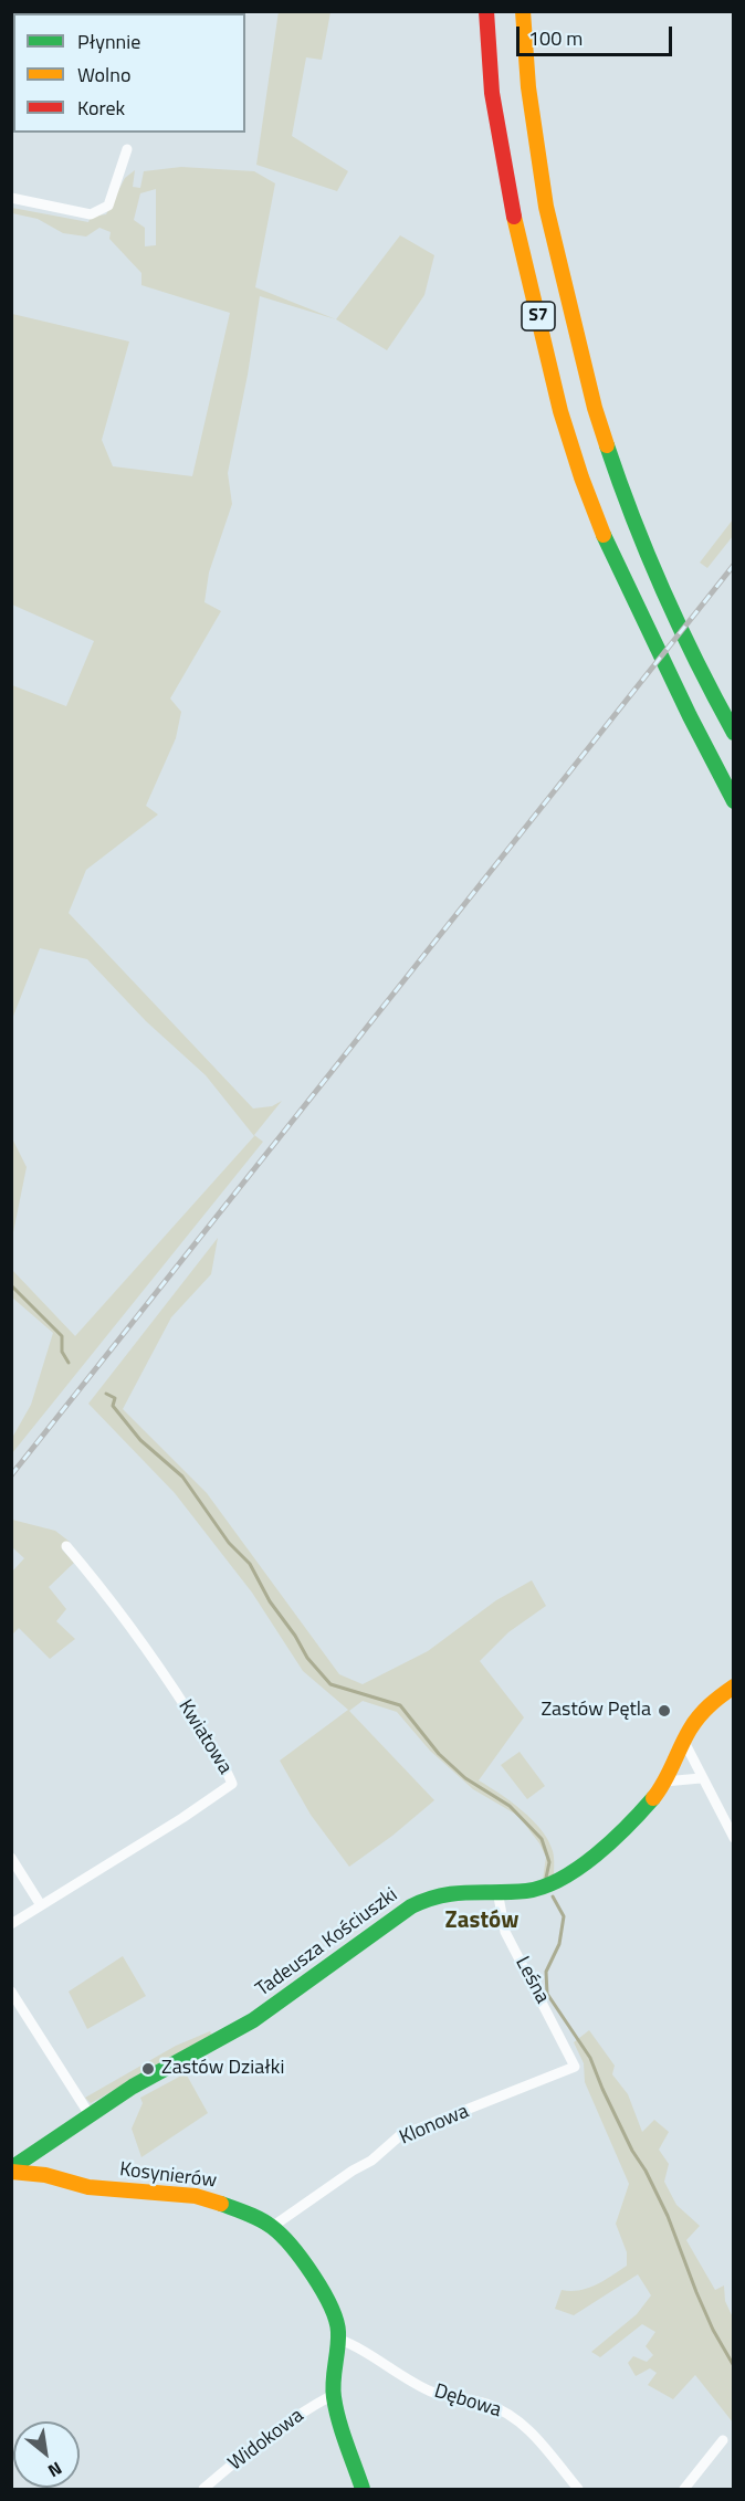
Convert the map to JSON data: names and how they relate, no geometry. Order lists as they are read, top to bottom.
{
  "streets": {
    "main road": ["S7", "Tadeusza Kościuszki", "Kosynierów"],
    "street": [
      "Kwiatowa",
      "Leśna",
      "Klonowa",
      "Dębowa",
      "Widokowa"
    ]
  },
  "crossings": [
    ["Tadeusza Kościuszki", "Leśna"],
    ["Tadeusza Kościuszki", "Kosynierów"],
    ["Leśna", "Klonowa"],
    ["Klonowa", "Kosynierów"],
    ["Kosynierów", "Dębowa"],
    ["Kosynierów", "Widokowa"]
  ],
  "districts": ["Zastów"],
  "places": ["Zastów Pętla", "Zastów Działki"],
  "legend": ["Płynnie", "Wolno", "Korek"],
  "scale_bar": "100 m",
  "north": "bottom right"
}
